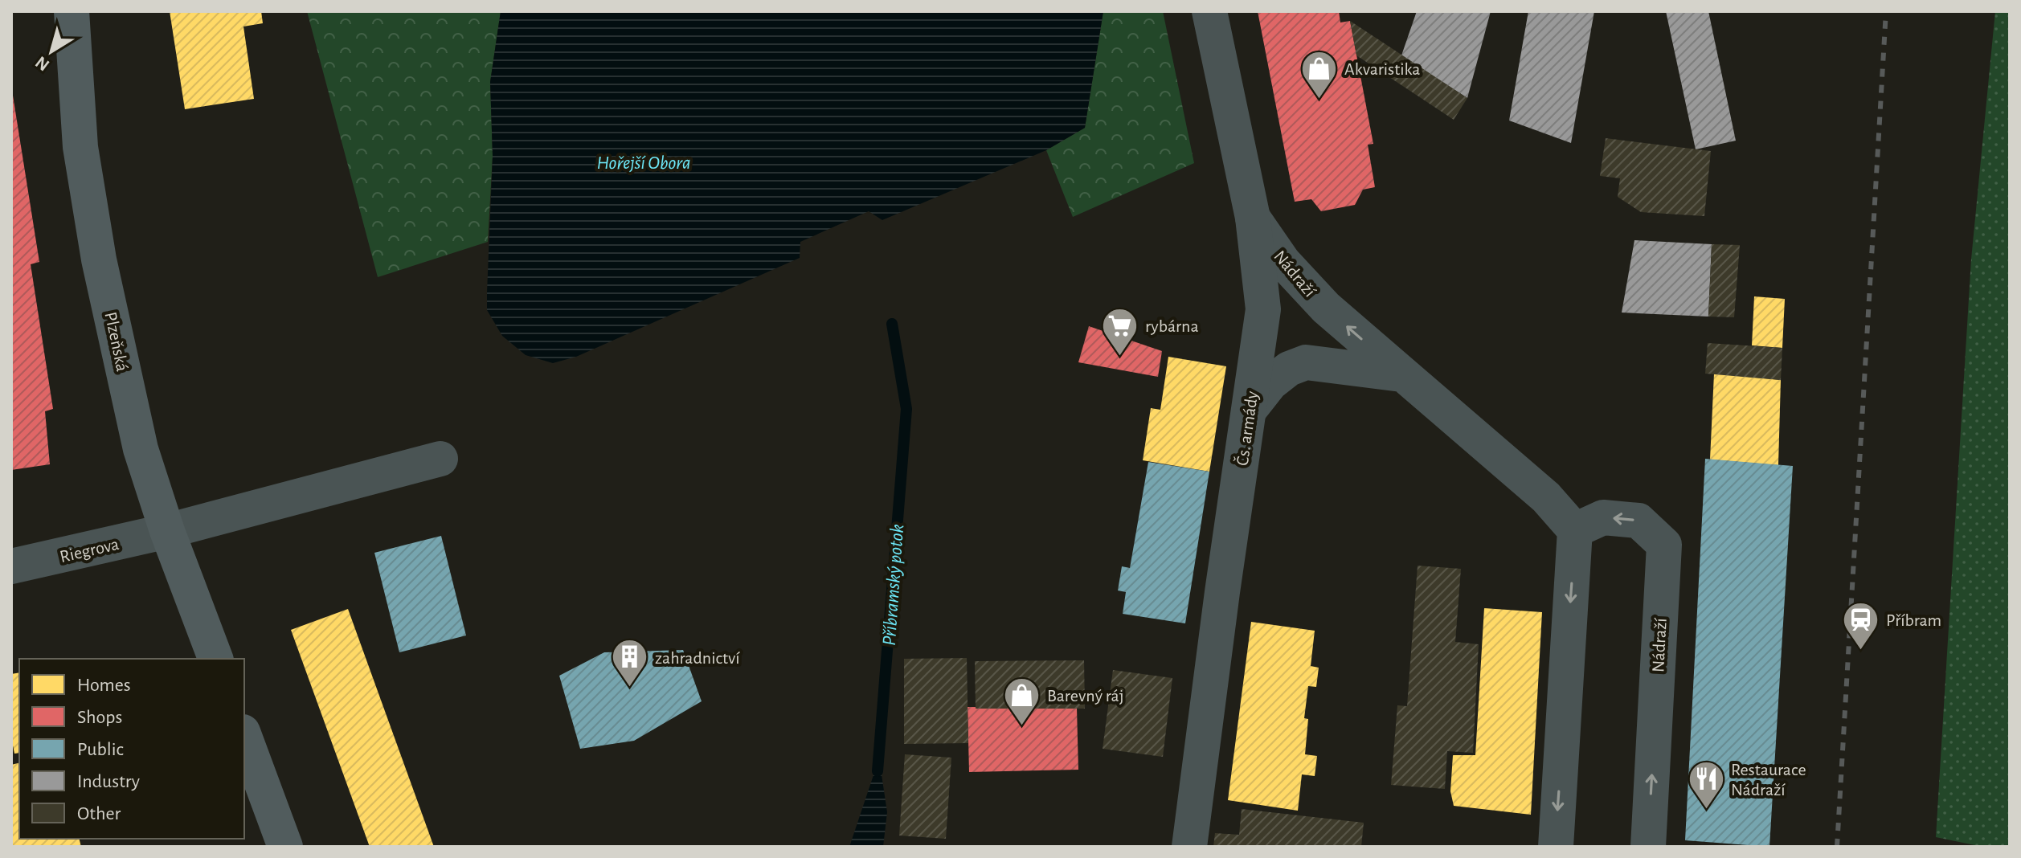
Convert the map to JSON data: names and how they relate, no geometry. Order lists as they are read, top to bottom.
{
  "streets": {
    "main road": ["Plzeňská"],
    "street": ["Nádraží", "Čs. armády", "Riegrova"]
  },
  "crossings": [
    ["Nádraží", "Čs. armády"],
    ["Plzeňská", "Riegrova"]
  ],
  "one_way": ["Nádraží"],
  "water": ["Hořejší Obora", "Příbramský potok"],
  "places": {
    "shop": ["Akvaristika", "Barevný ráj"],
    "supermarket": ["rybárna"],
    "station": ["Příbram"],
    "building": ["zahradnictví"],
    "restaurant": ["Restaurace Nádraží"]
  },
  "legend": [
    "Homes",
    "Shops",
    "Public",
    "Industry",
    "Other"
  ],
  "north": "bottom left"
}
